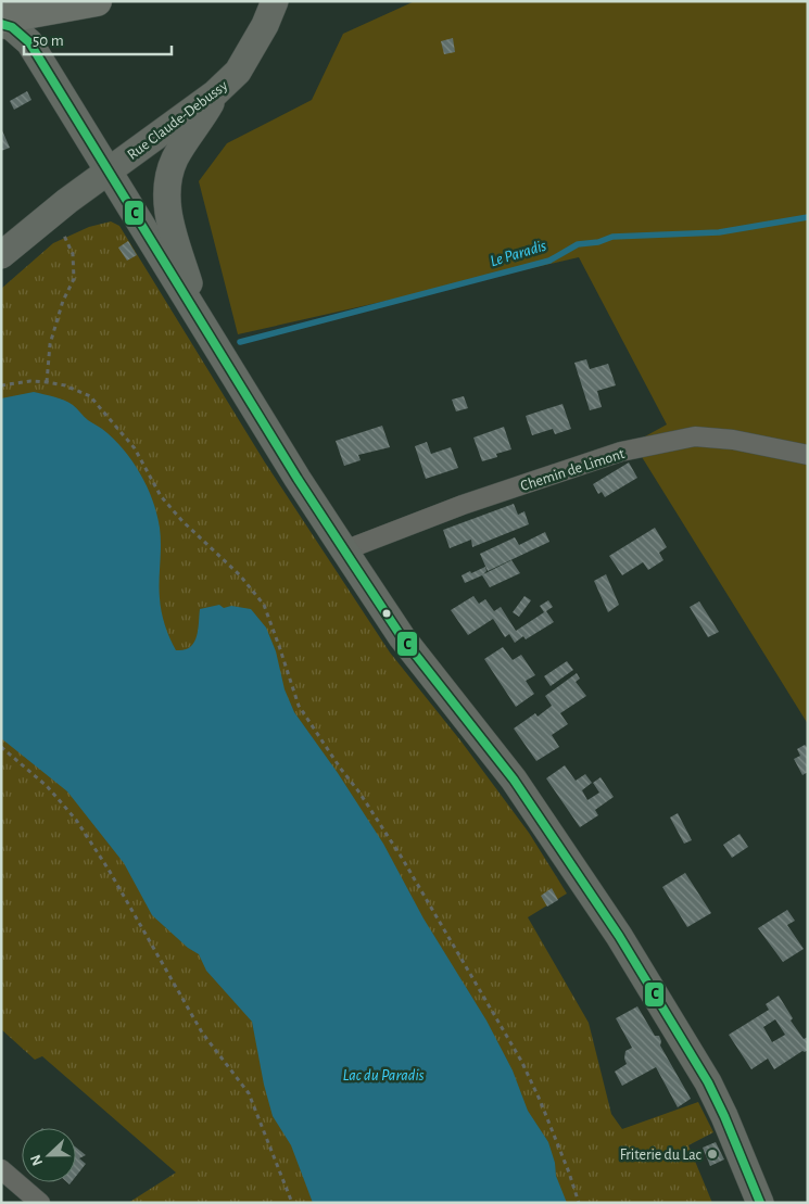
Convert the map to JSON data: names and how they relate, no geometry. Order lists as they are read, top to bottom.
{
  "streets": {
    "main road": ["Rue Claude-Debussy"],
    "street": ["Chemin de Limont"]
  },
  "water": ["Le Paradis", "Lac du Paradis"],
  "places": ["Friterie du Lac"],
  "lines": ["transit line C"],
  "scale_bar": "50 m",
  "north": "left"
}
